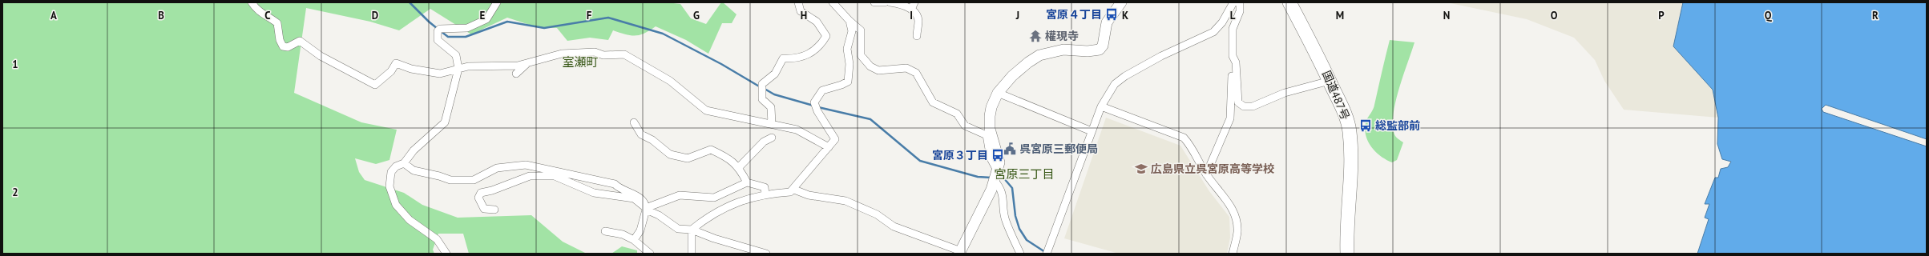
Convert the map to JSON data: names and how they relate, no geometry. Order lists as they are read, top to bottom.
{
  "streets": {
    "highway": ["国道487号"]
  },
  "districts": ["室瀬町", "宮原三丁目"],
  "places": {
    "bus stop": ["宮原４丁目", "総監部前", "宮原３丁目"],
    "temple": ["權現寺"],
    "public building": ["呉宮原三郵便局"],
    "school or university": ["広島県立呉宮原高等学校"]
  },
  "grid": {
    "columns": [
      "A",
      "B",
      "C",
      "D",
      "E",
      "F",
      "G",
      "H",
      "I",
      "J",
      "K",
      "L",
      "M",
      "N",
      "O",
      "P",
      "Q",
      "R"
    ],
    "rows": ["1", "2"]
  }
}
